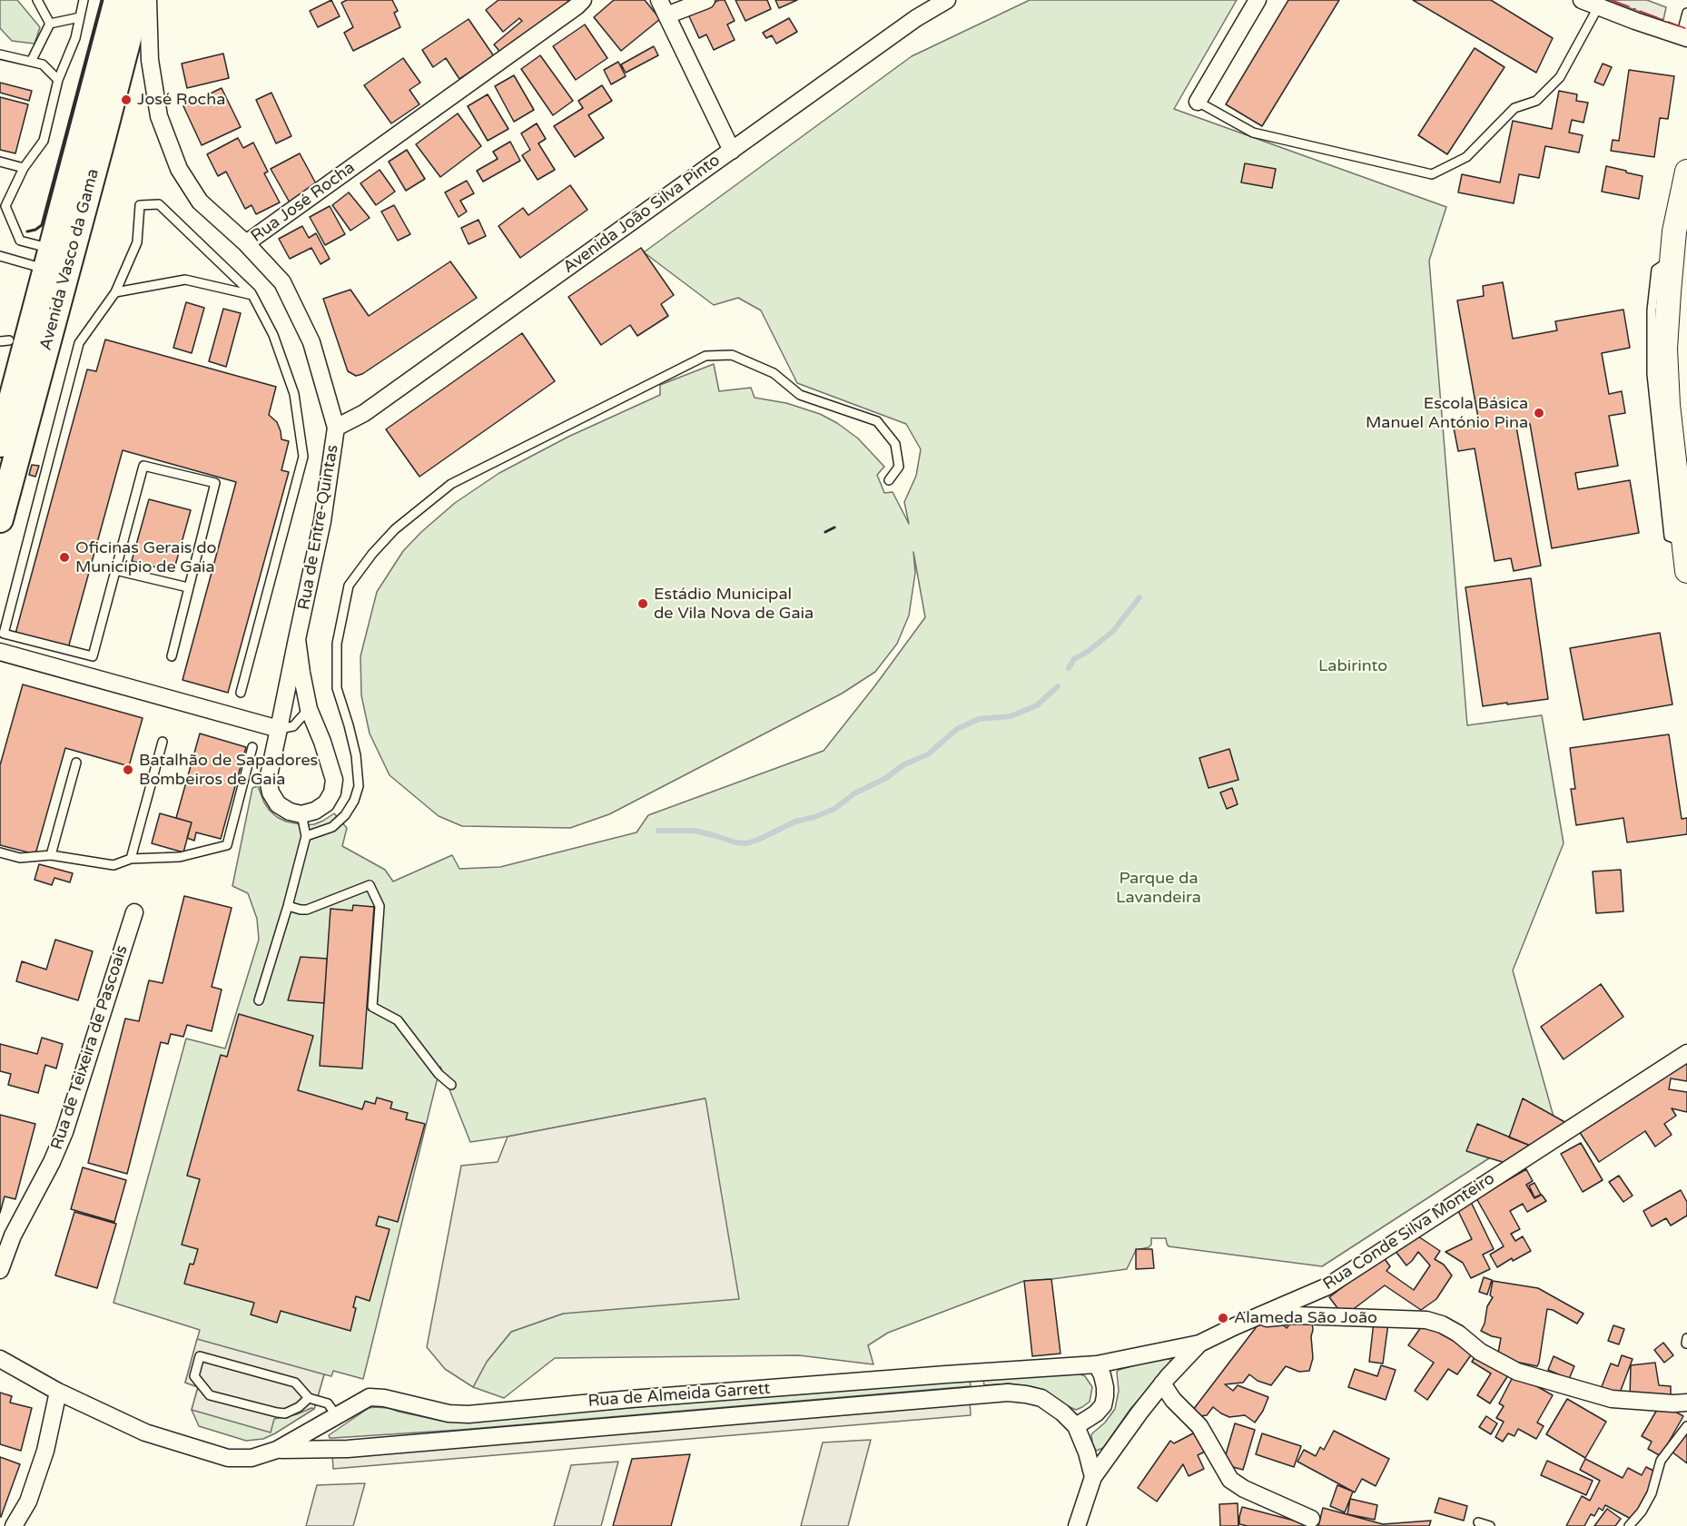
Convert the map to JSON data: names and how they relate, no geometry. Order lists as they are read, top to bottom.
{
  "streets": {
    "main road": ["Avenida Vasco da Gama"],
    "street": [
      "Rua José Rocha",
      "Avenida João Silva Pinto",
      "Rua de Entre-Quintas",
      "Rua de Teixeira de Pascoais",
      "Rua Conde Silva Monteiro",
      "Rua de Almeida Garrett"
    ]
  },
  "crossings": [
    ["Rua José Rocha", "Rua de Entre-Quintas"],
    ["Avenida João Silva Pinto", "Rua de Entre-Quintas"],
    ["Rua Conde Silva Monteiro", "Rua de Almeida Garrett"]
  ],
  "parks": ["Labirinto", "Parque da Lavandeira"],
  "places": [
    "José Rocha",
    "Escola Básica Manuel António Pina",
    "Oficinas Gerais do Município de Gaia",
    "Estádio Municipal de Vila Nova de Gaia",
    "Batalhão de Sapadores Bombeiros de Gaia",
    "Alameda São João"
  ]
}
